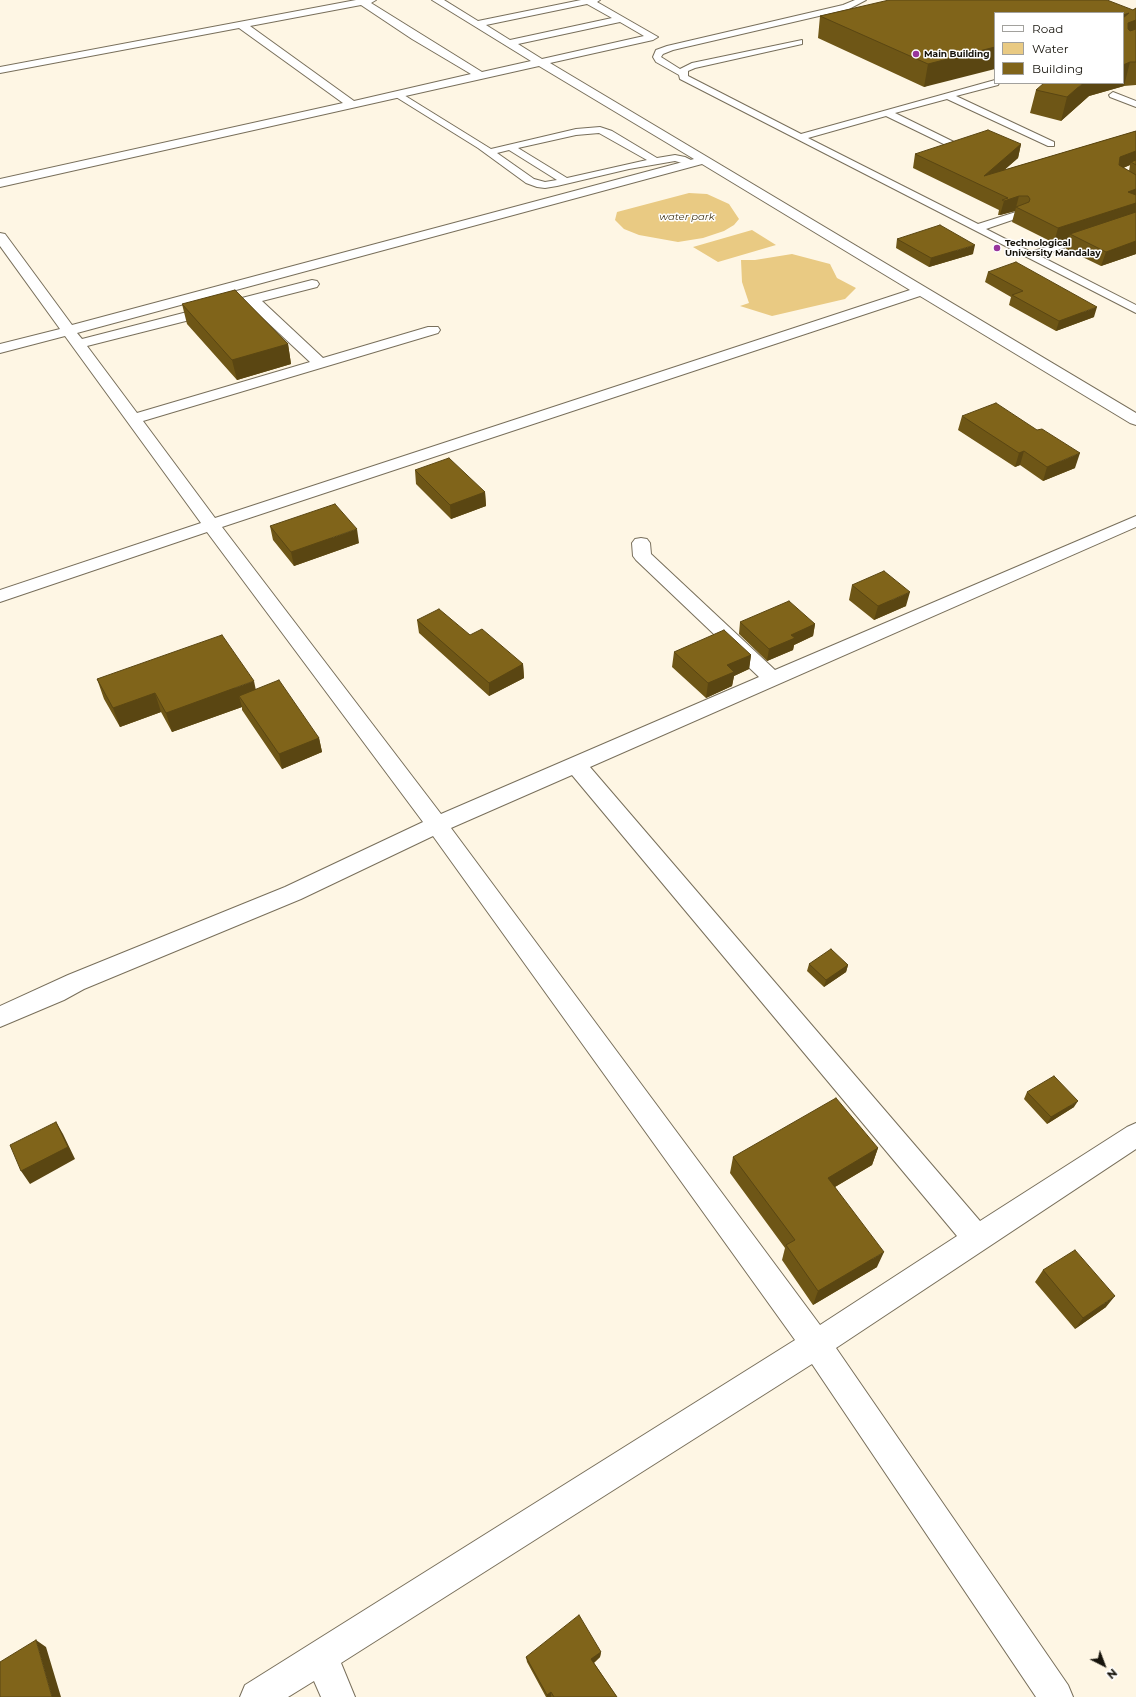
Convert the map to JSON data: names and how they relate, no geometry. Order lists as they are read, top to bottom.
{
  "water": ["water park"],
  "places": ["Main Building", "Technological University Mandalay"],
  "legend": ["Road", "Water", "Building"],
  "north": "bottom right"
}
